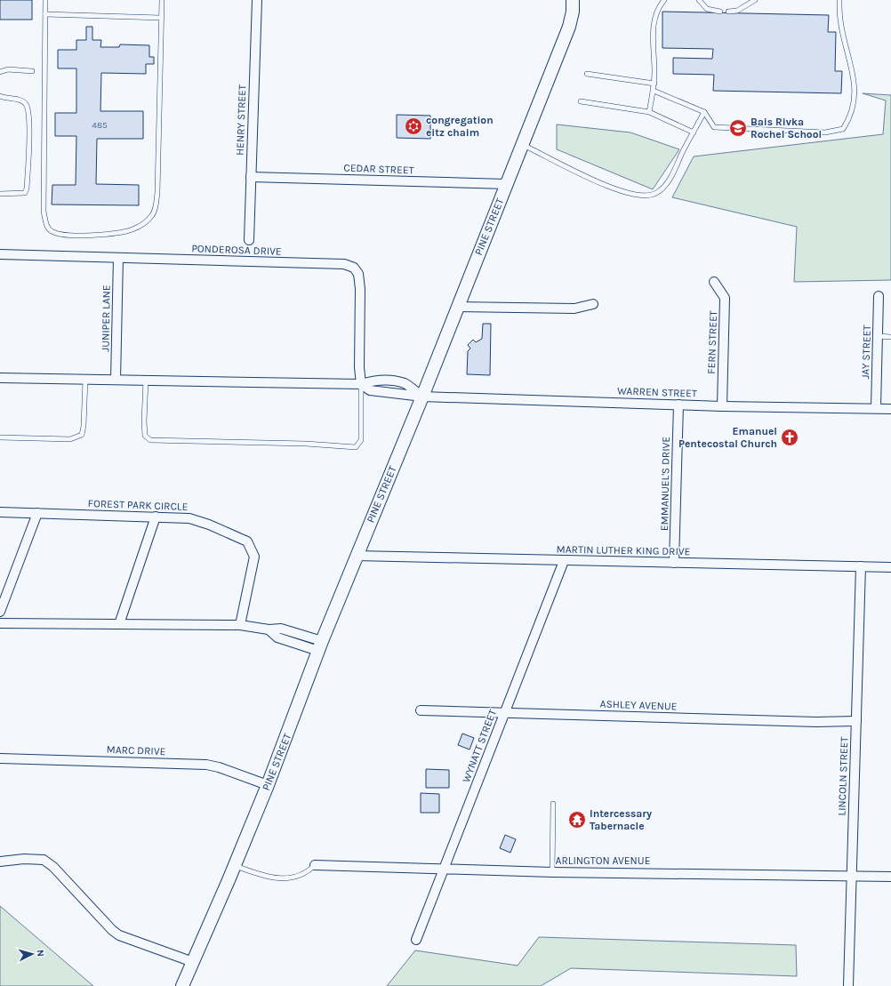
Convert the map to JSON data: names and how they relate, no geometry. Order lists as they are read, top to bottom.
{
  "streets": {
    "street": [
      "HENRY STREET",
      "CEDAR STREET",
      "PINE STREET",
      "PONDEROSA DRIVE",
      "JUNIPER LANE",
      "FERN STREET",
      "JAY STREET",
      "WARREN STREET",
      "EMMANUEL'S DRIVE",
      "FOREST PARK CIRCLE",
      "MARTIN LUTHER KING DRIVE",
      "ASHLEY AVENUE",
      "WYNATT STREET",
      "MARC DRIVE",
      "LINCOLN STREET",
      "ARLINGTON AVENUE"
    ]
  },
  "crossings": [
    ["HENRY STREET", "CEDAR STREET"],
    ["CEDAR STREET", "PINE STREET"],
    ["PINE STREET", "WARREN STREET"],
    ["PINE STREET", "MARTIN LUTHER KING DRIVE"],
    ["PINE STREET", "MARC DRIVE"],
    ["PONDEROSA DRIVE", "JUNIPER LANE"],
    ["FERN STREET", "WARREN STREET"],
    ["JAY STREET", "WARREN STREET"],
    ["WARREN STREET", "EMMANUEL'S DRIVE"],
    ["EMMANUEL'S DRIVE", "MARTIN LUTHER KING DRIVE"],
    ["MARTIN LUTHER KING DRIVE", "WYNATT STREET"],
    ["MARTIN LUTHER KING DRIVE", "LINCOLN STREET"],
    ["ASHLEY AVENUE", "WYNATT STREET"],
    ["ASHLEY AVENUE", "LINCOLN STREET"],
    ["WYNATT STREET", "ARLINGTON AVENUE"],
    ["LINCOLN STREET", "ARLINGTON AVENUE"]
  ],
  "places": {
    "synagogue": ["congregation eitz chaim"],
    "school or university": ["Bais Rivka Rochel School"],
    "church": ["Emanuel Pentecostal Church"],
    "temple": ["Intercessary Tabernacle"]
  },
  "house_numbers": ["485"],
  "north": "right"
}
